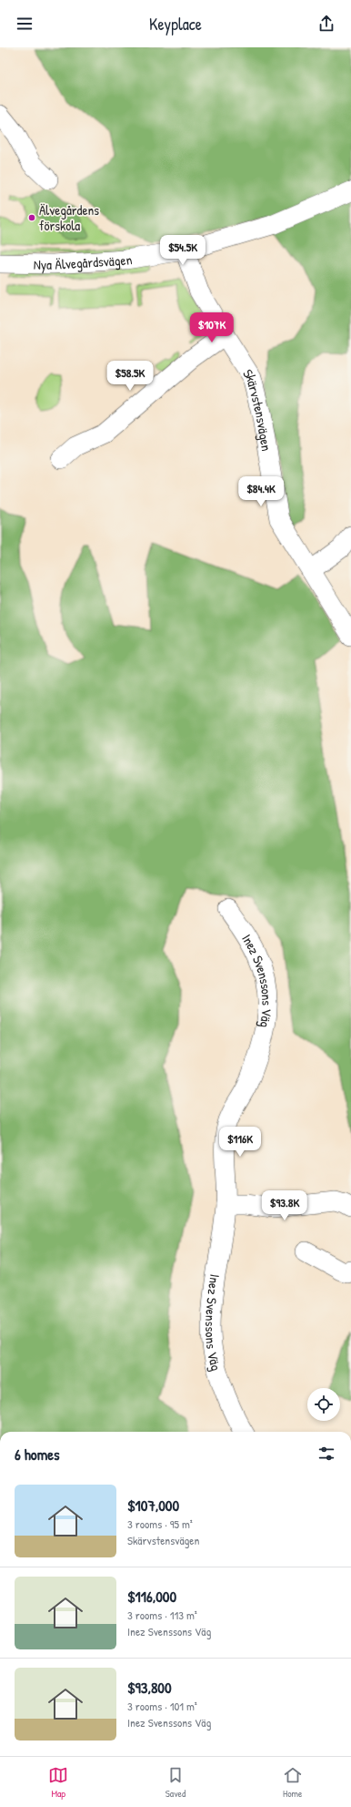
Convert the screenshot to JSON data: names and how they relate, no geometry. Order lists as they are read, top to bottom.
{
  "streets": {
    "street": ["Nya Älvegårdsvägen", "Skärvstensvägen", "Inez Svenssons Väg"]
  },
  "crossings": [
    ["Nya Älvegårdsvägen", "Skärvstensvägen"]
  ],
  "places": ["Älvegårdens förskola"],
  "page": {
    "header": "Keyplace",
    "price": [
      "$54.5K",
      "$107K",
      "$58.5K",
      "$84.4K",
      "$116K",
      "$93.8K"
    ],
    "heading": "6 homes",
    "list": [
      {
        "name": "$107,000",
        "note": "3 rooms · 95 m² · Skärvstensvägen"
      },
      {
        "name": "$116,000",
        "note": "3 rooms · 113 m² · Inez Svenssons Väg"
      },
      {
        "name": "$93,800",
        "note": "3 rooms · 101 m² · Inez Svenssons Väg"
      }
    ],
    "tabs": ["Map", "Saved", "Home"]
  }
}
